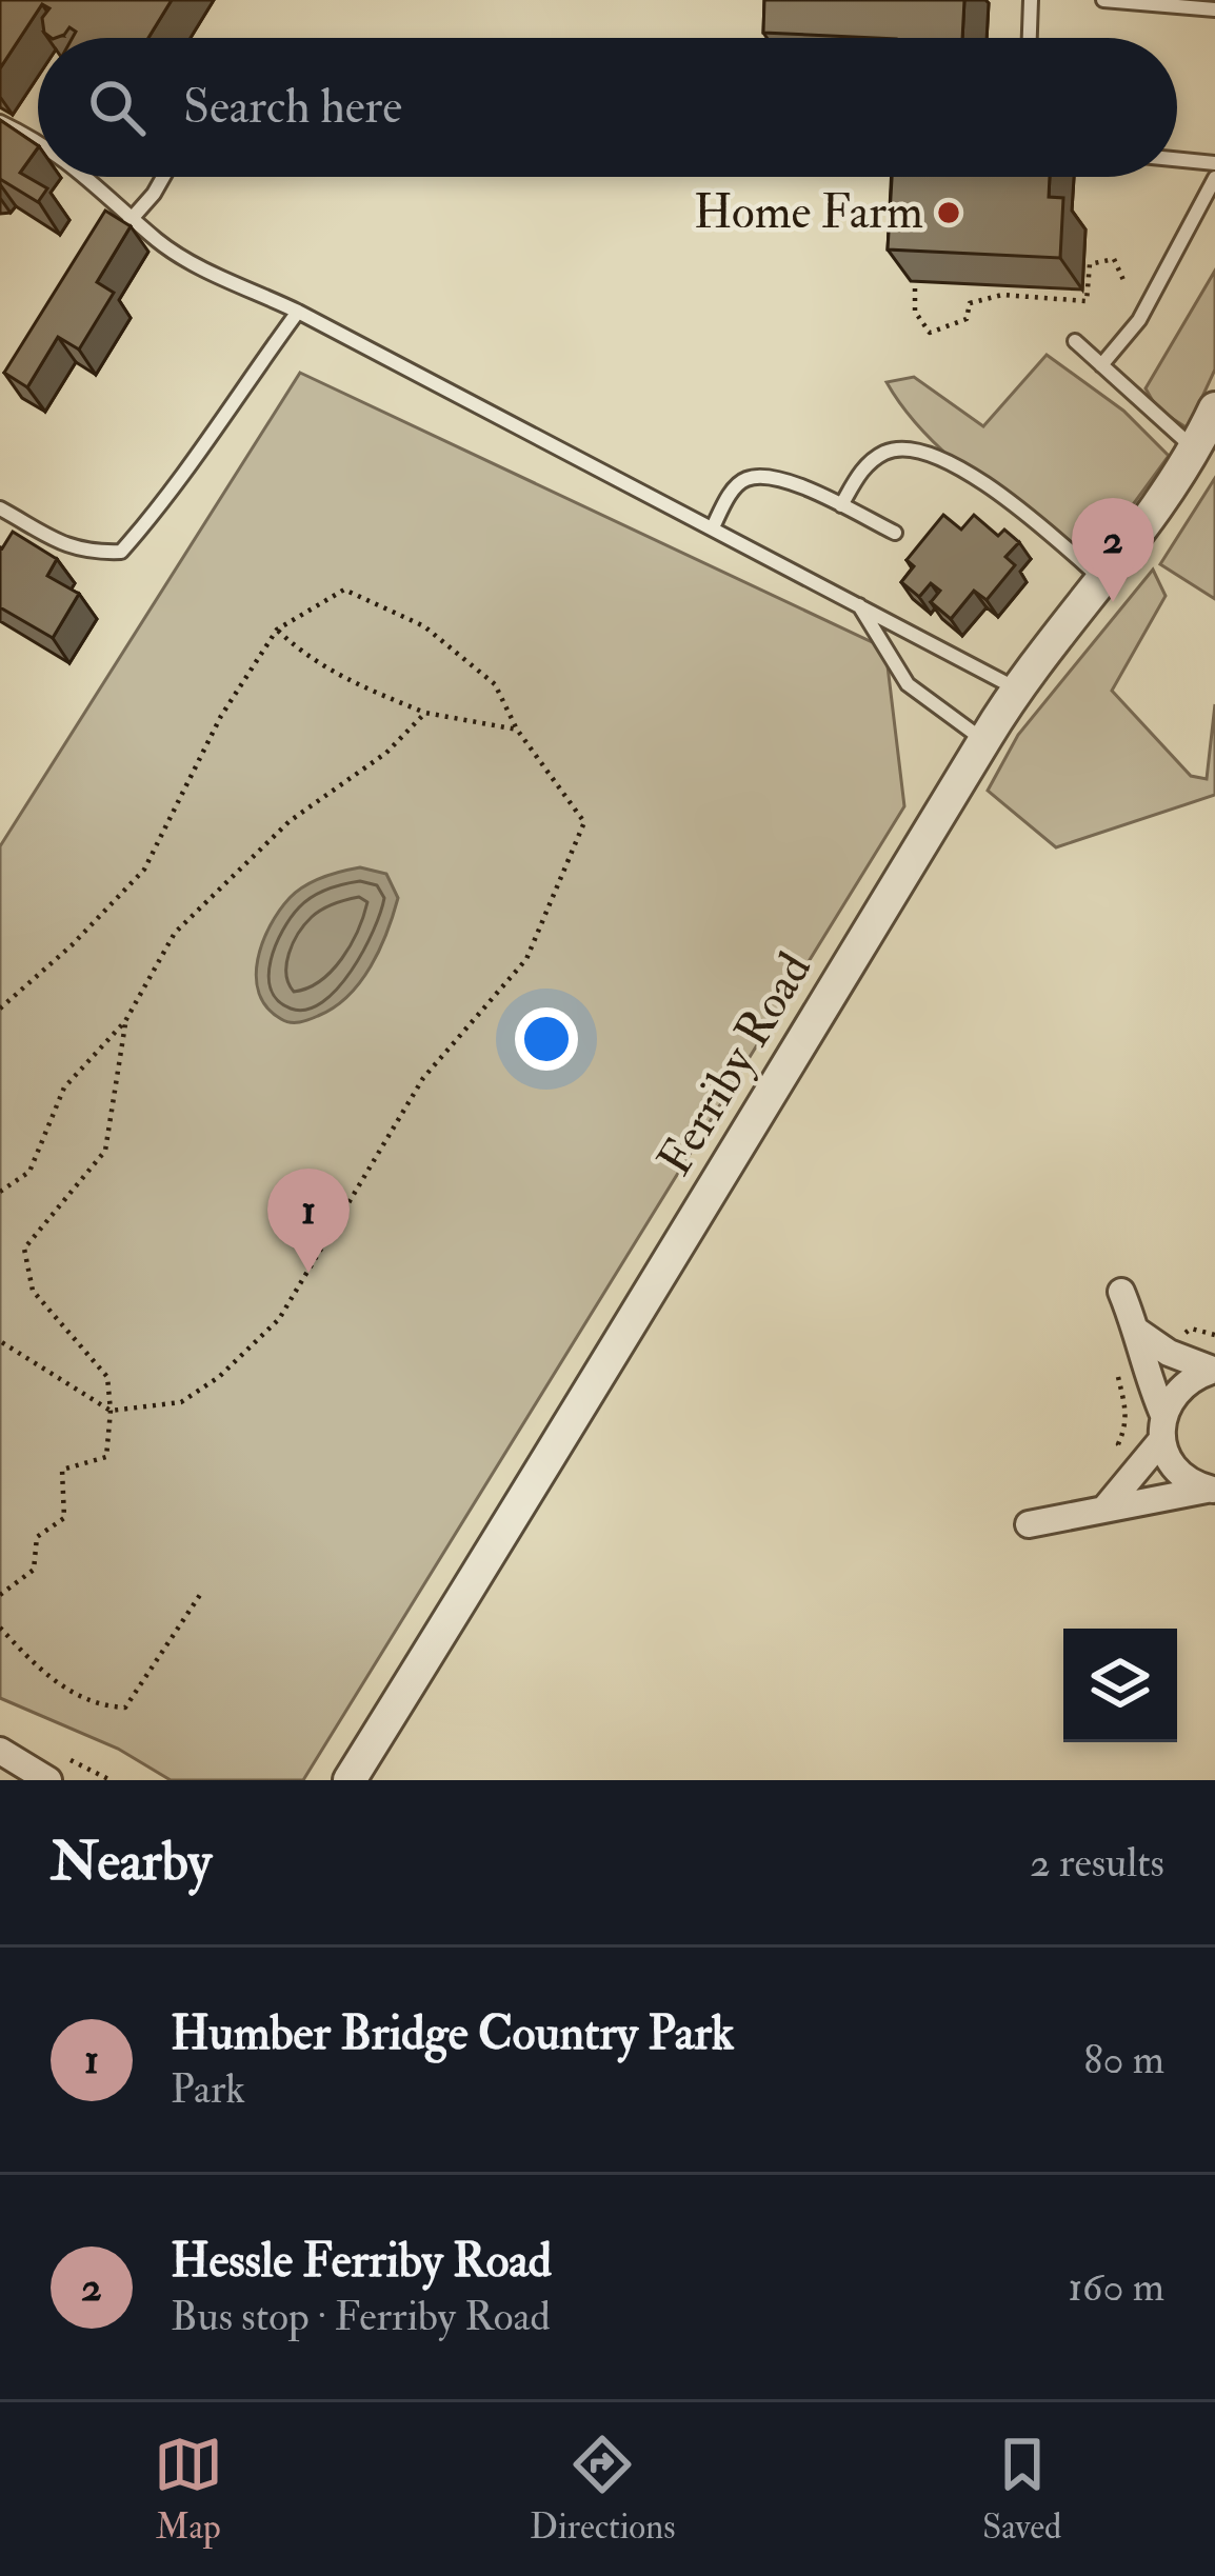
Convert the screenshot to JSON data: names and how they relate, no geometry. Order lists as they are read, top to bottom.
{
  "streets": {
    "street": ["Ferriby Road"]
  },
  "places": ["Home Farm"],
  "page": {
    "search": "Search here",
    "pins": ["2", "1"],
    "heading": ["Nearby", "2 results"],
    "list": [
      {
        "mark": "1",
        "name": "Humber Bridge Country Park",
        "note": "Park",
        "value": "80 m"
      },
      {
        "mark": "2",
        "name": "Hessle Ferriby Road",
        "note": "Bus stop · Ferriby Road",
        "value": "160 m"
      }
    ],
    "nav": ["Map", "Directions", "Saved"]
  }
}
